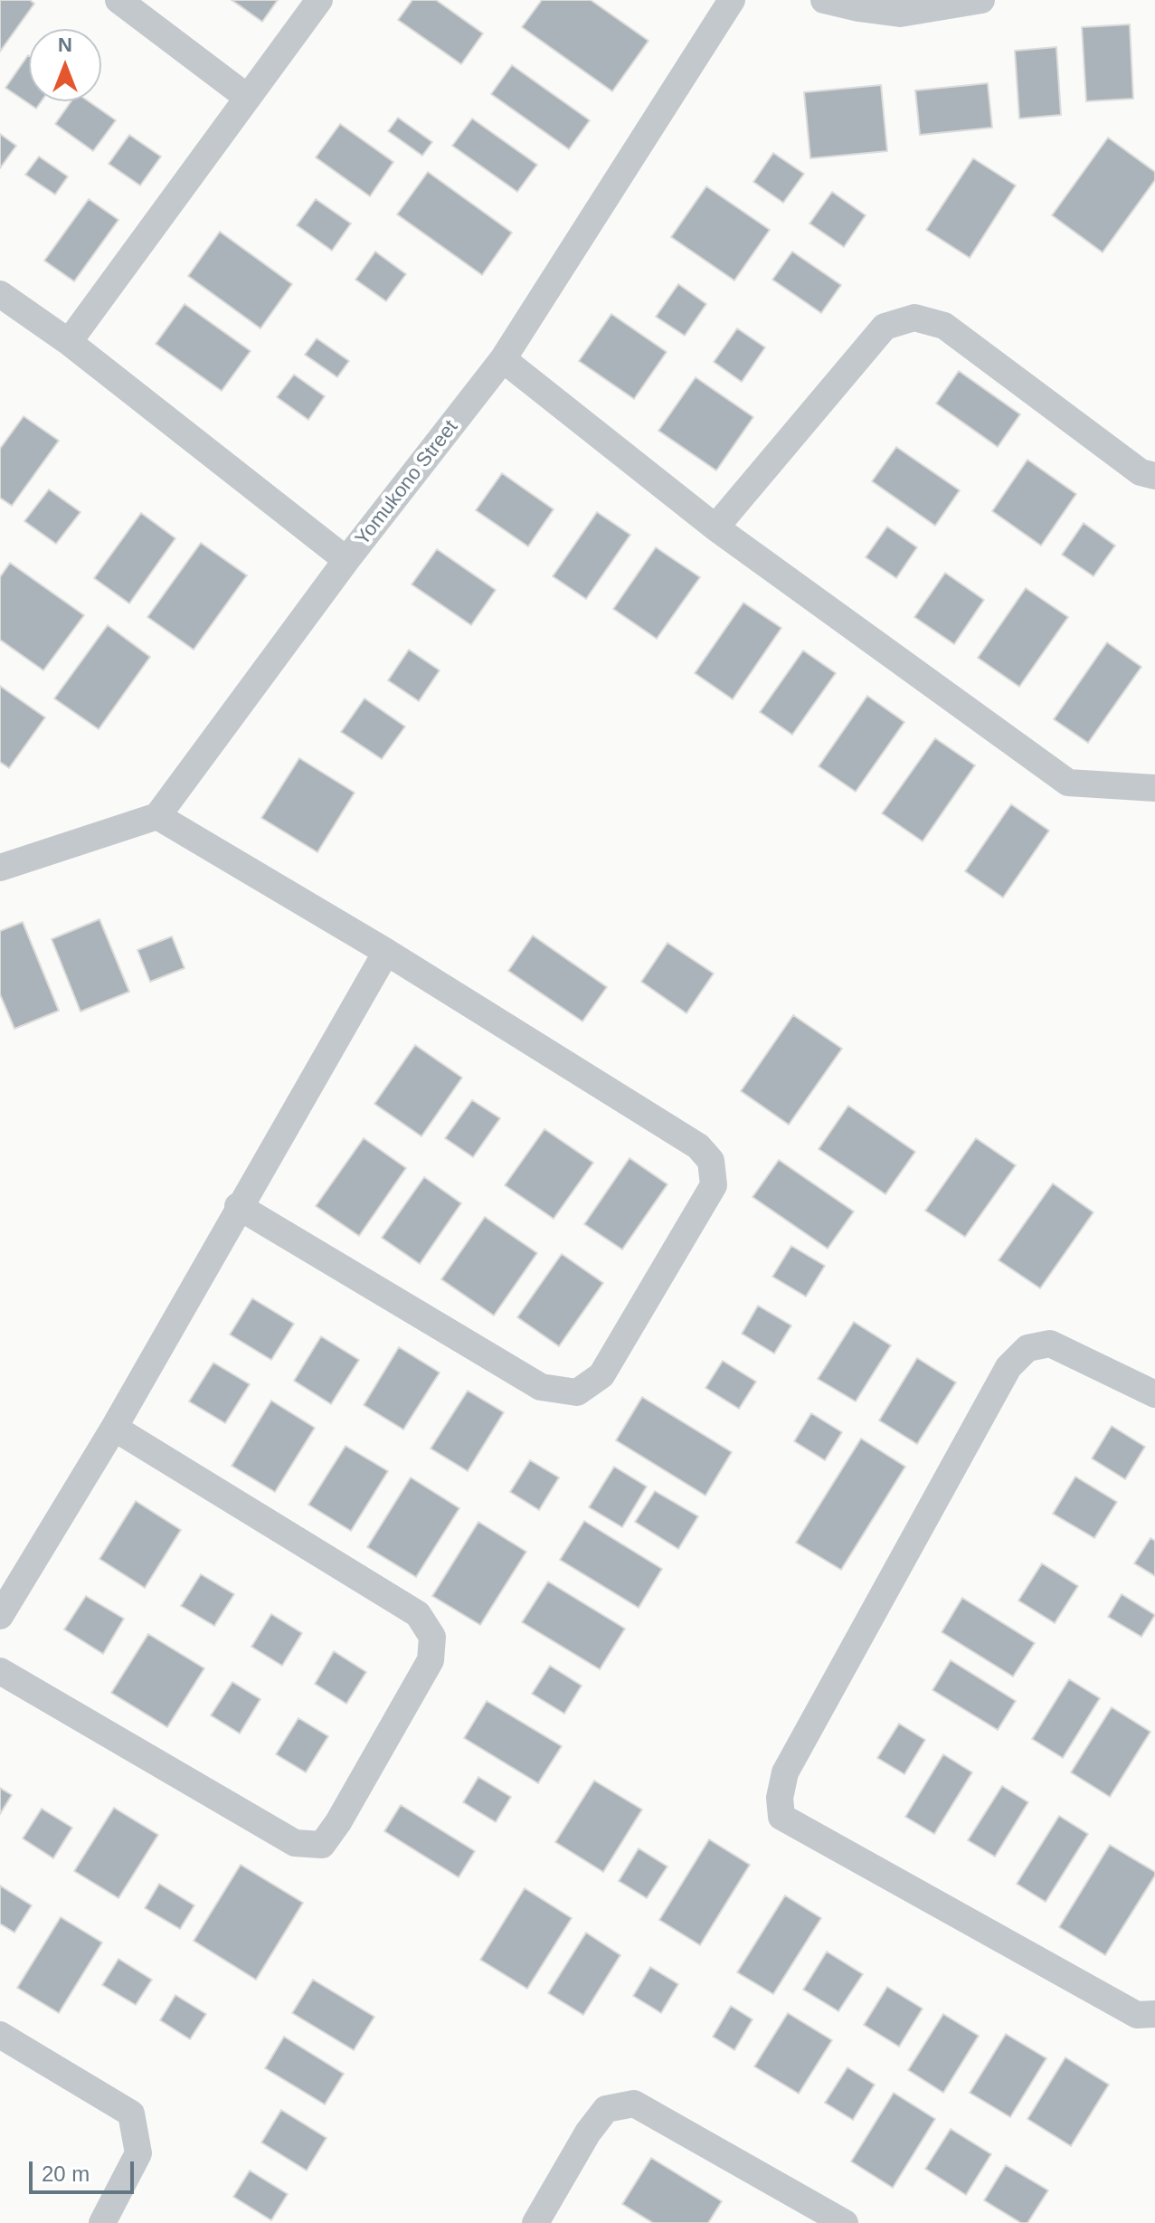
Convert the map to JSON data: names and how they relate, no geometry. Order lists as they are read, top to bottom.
{
  "streets": {
    "street": ["Yomukono Street"]
  },
  "scale_bar": "20 m",
  "north": "top"
}
